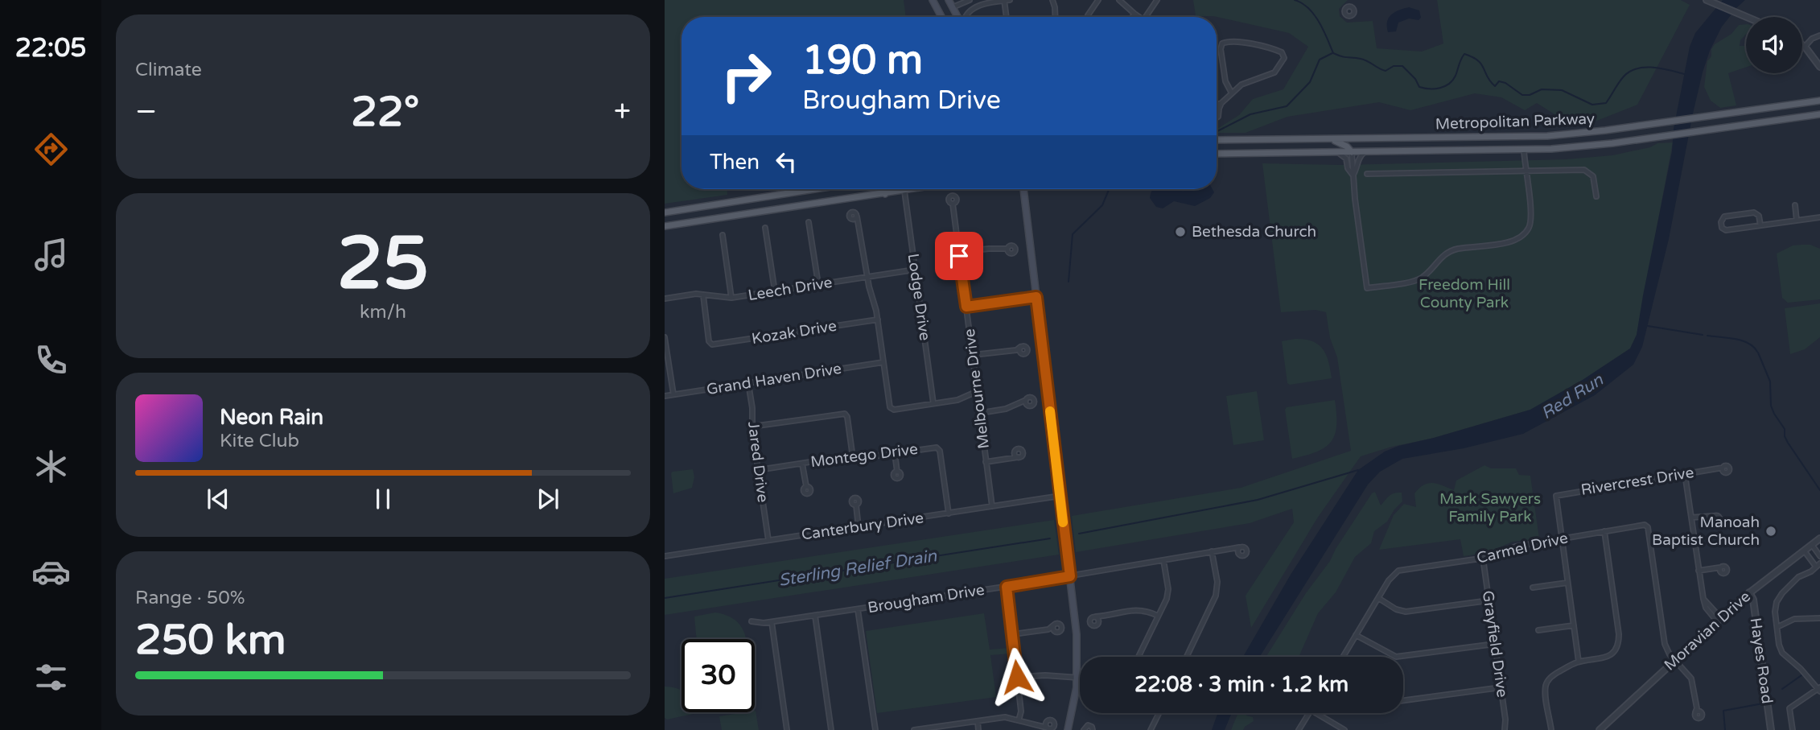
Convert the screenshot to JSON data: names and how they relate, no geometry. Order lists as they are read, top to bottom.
{
  "streets": {
    "main road": ["Metropolitan Parkway"],
    "street": [
      "Leech Drive",
      "Lodge Drive",
      "Kozak Drive",
      "Grand Haven Drive",
      "Melbourne Drive",
      "Montego Drive",
      "Jared Drive",
      "Rivercrest Drive",
      "Canterbury Drive",
      "Carmel Drive",
      "Brougham Drive",
      "Moravian Drive",
      "Grayfield Drive",
      "Hayes Road"
    ]
  },
  "crossings": [
    ["Leech Drive", "Lodge Drive"],
    ["Leech Drive", "Kozak Drive"],
    ["Grand Haven Drive", "Jared Drive"],
    ["Melbourne Drive", "Canterbury Drive"],
    ["Montego Drive", "Jared Drive"],
    ["Montego Drive", "Canterbury Drive"],
    ["Jared Drive", "Canterbury Drive"],
    ["Rivercrest Drive", "Carmel Drive"],
    ["Carmel Drive", "Moravian Drive"],
    ["Carmel Drive", "Grayfield Drive"],
    ["Moravian Drive", "Hayes Road"]
  ],
  "water": ["Red Run", "Sterling Relief Drain"],
  "parks": ["Freedom Hill County Park", "Mark Sawyers Family Park"],
  "places": ["Bethesda Church", "Manoah Baptist Church"],
  "page": {
    "tabs": "22:05",
    "tile": [
      "Climate",
      ["25", "km/h"],
      ["Range · 50%", "250 km"]
    ],
    "turn": ["190 m", "Brougham Drive"],
    "heat": ["−", "22°", "+"],
    "then": "Then",
    "song": ["Neon Rain", "Kite Club"],
    "limit": "30",
    "trip": "22:08 · 3 min · 1.2 km"
  }
}
